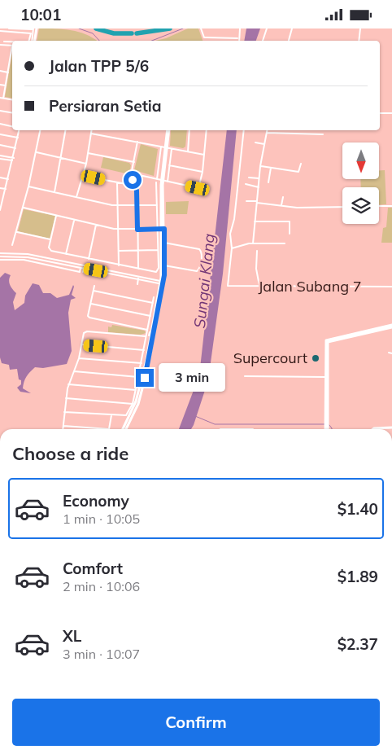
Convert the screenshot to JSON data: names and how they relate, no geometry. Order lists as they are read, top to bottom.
{
  "streets": {
    "street": ["Jalan Subang 7"]
  },
  "water": ["Sungai Klang"],
  "places": ["Supercourt"],
  "north": "bottom",
  "page": {
    "status": "10:01",
    "banner": ["Jalan TPP 5/6", "Persiaran Setia"],
    "bubble": "3 min",
    "heading": "Choose a ride",
    "list": [
      {
        "name": "Economy",
        "note": "1 min · 10:05",
        "value": "$1.40"
      },
      {
        "name": "Comfort",
        "note": "2 min · 10:06",
        "value": "$1.89"
      },
      {
        "name": "XL",
        "note": "3 min · 10:07",
        "value": "$2.37"
      }
    ],
    "buttons": "Confirm"
  }
}
